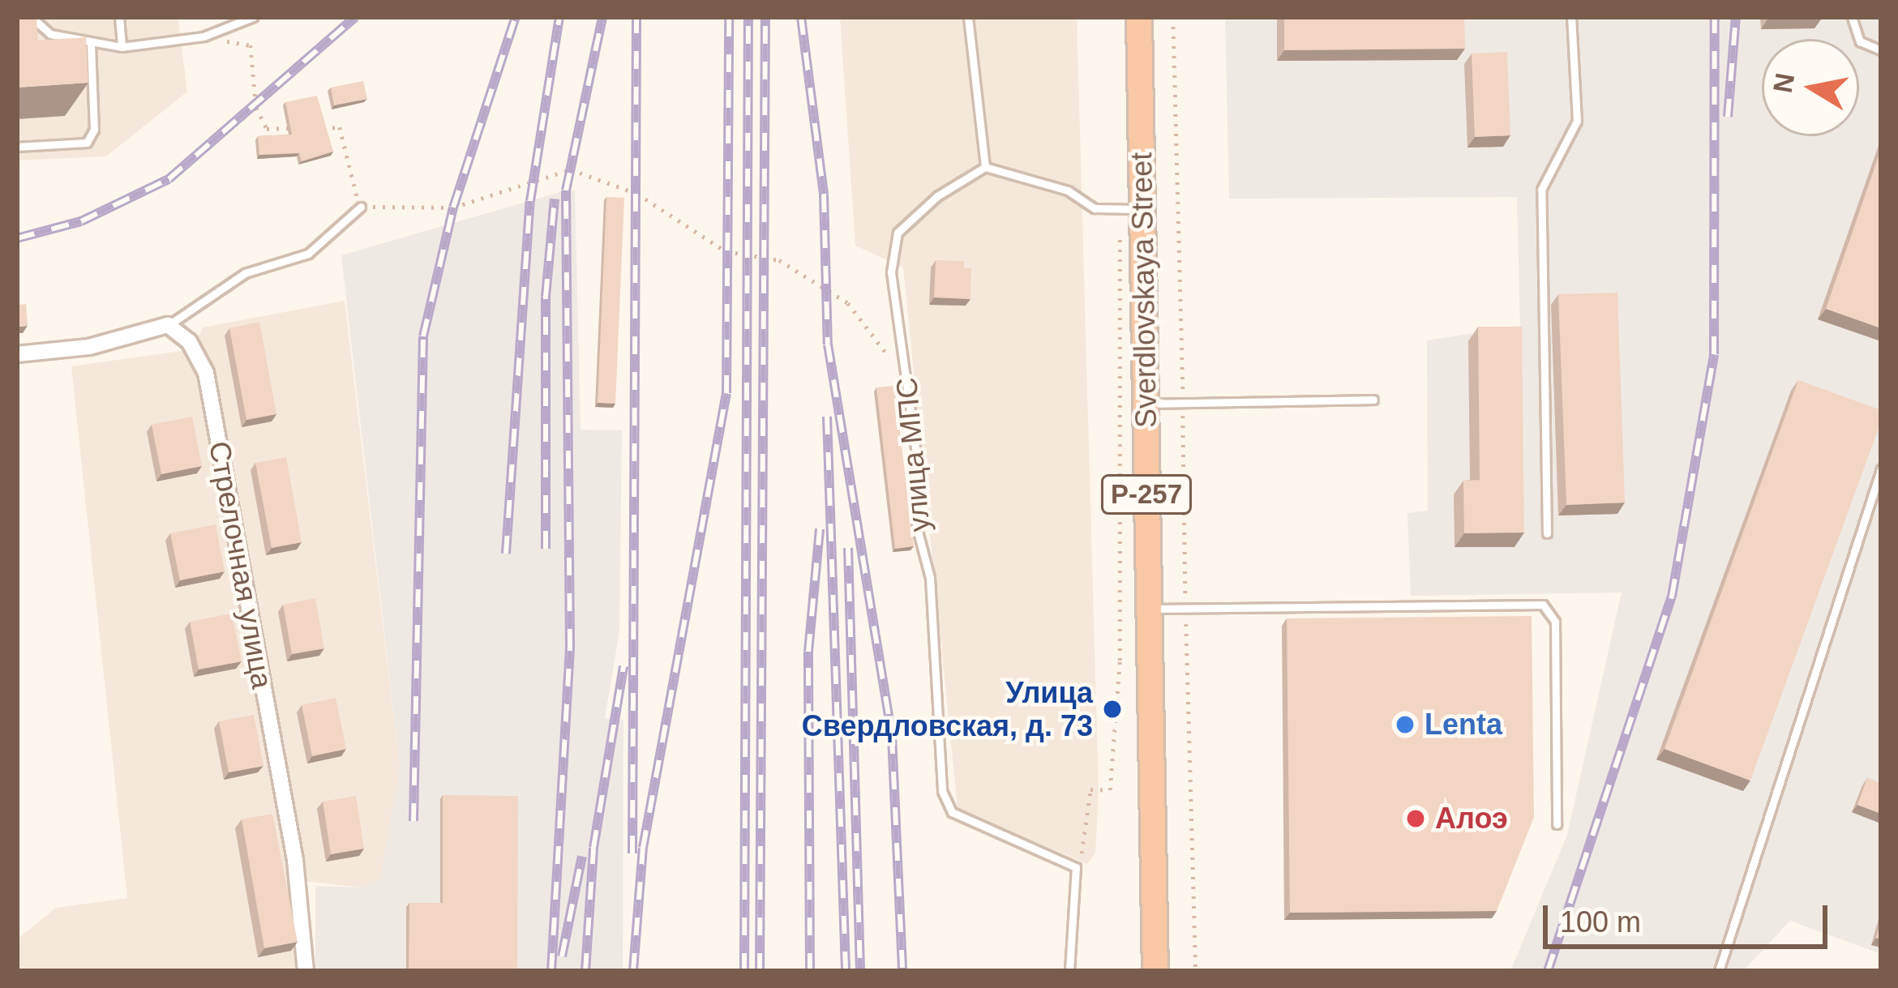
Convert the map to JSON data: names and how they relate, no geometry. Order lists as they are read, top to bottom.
{
  "streets": {
    "highway": ["Sverdlovskaya Street", "Р-257"],
    "street": ["Стрелочная улица"],
    "lane": ["улица МПС"]
  },
  "places": ["Улица Свердловская, д. 73", "Lenta", "Алоэ"],
  "scale_bar": "100 m",
  "north": "left"
}
